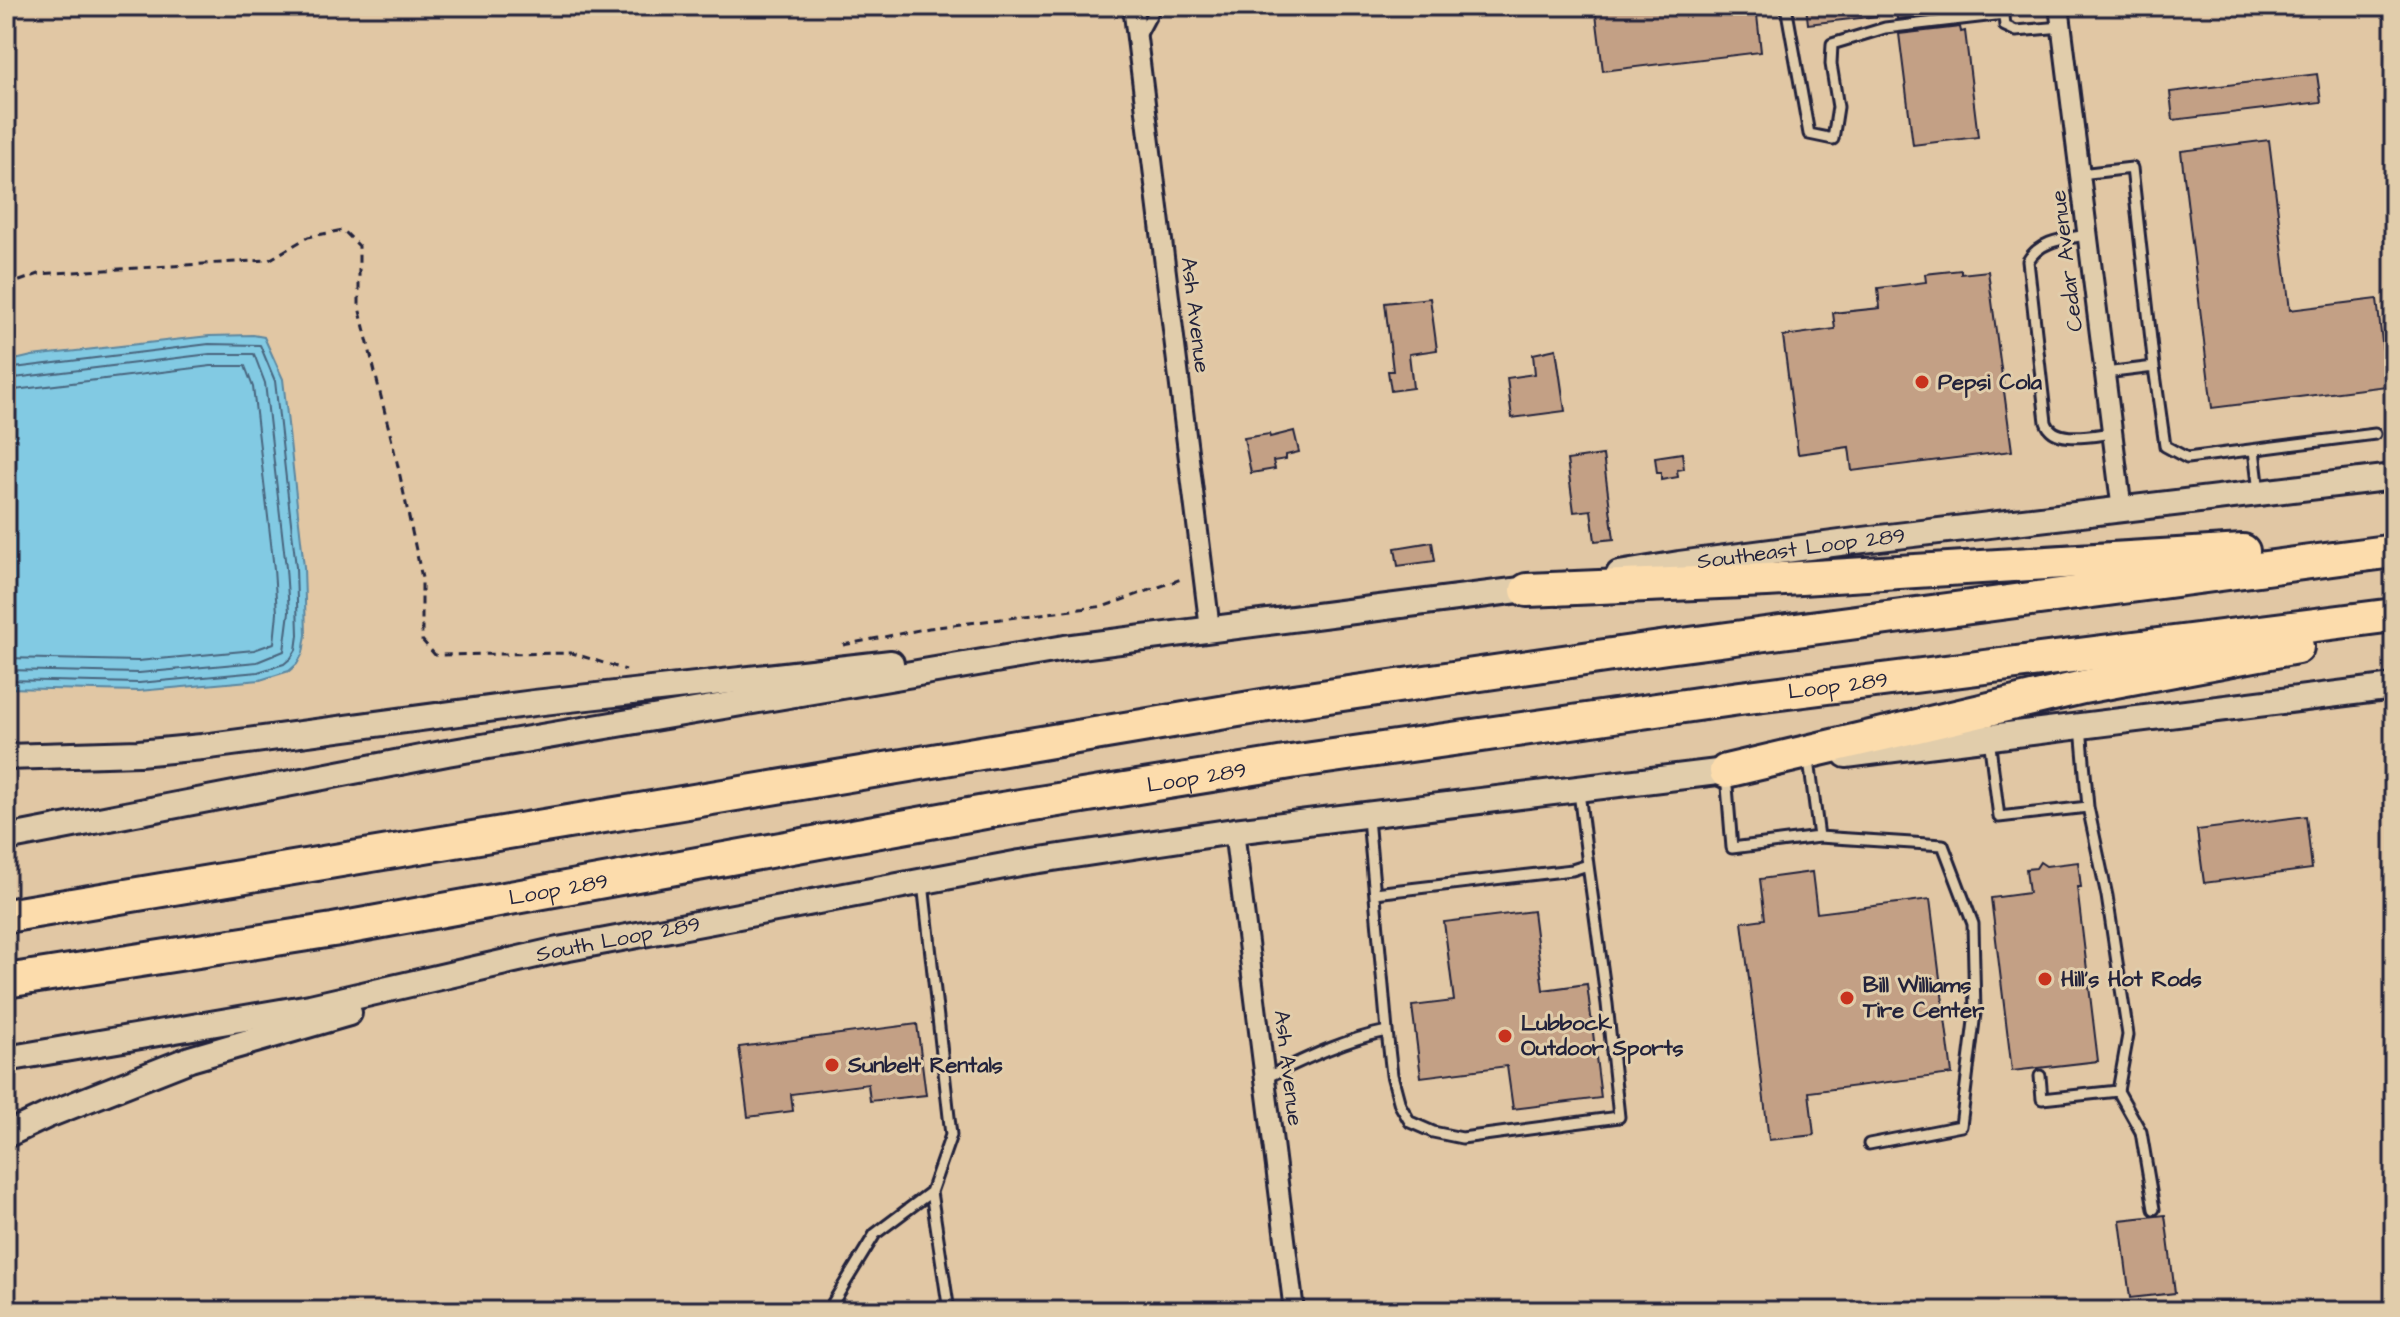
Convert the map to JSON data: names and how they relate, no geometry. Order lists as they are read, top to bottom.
{
  "streets": {
    "highway": ["Loop 289"],
    "main road": ["Southeast Loop 289", "South Loop 289"],
    "street": ["Cedar Avenue", "Ash Avenue"]
  },
  "crossings": [
    ["Cedar Avenue", "Southeast Loop 289"],
    ["Ash Avenue", "Southeast Loop 289"],
    ["Ash Avenue", "South Loop 289"]
  ],
  "places": [
    "Pepsi Cola",
    "Hill's Hot Rods",
    "Bill Williams Tire Center",
    "Lubbock Outdoor Sports",
    "Sunbelt Rentals"
  ]
}
